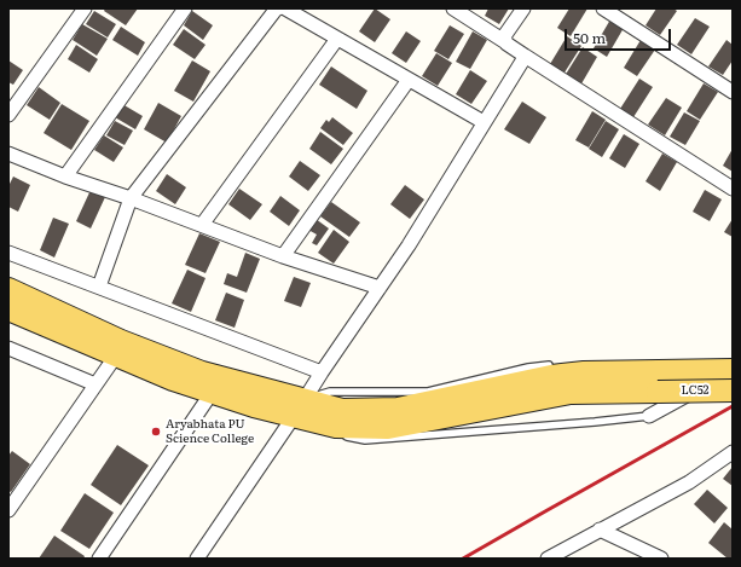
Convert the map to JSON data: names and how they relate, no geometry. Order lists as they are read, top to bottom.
{
  "streets": {
    "main road": ["LC52"]
  },
  "places": ["Aryabhata PU Science College"],
  "scale_bar": "50 m"
}
